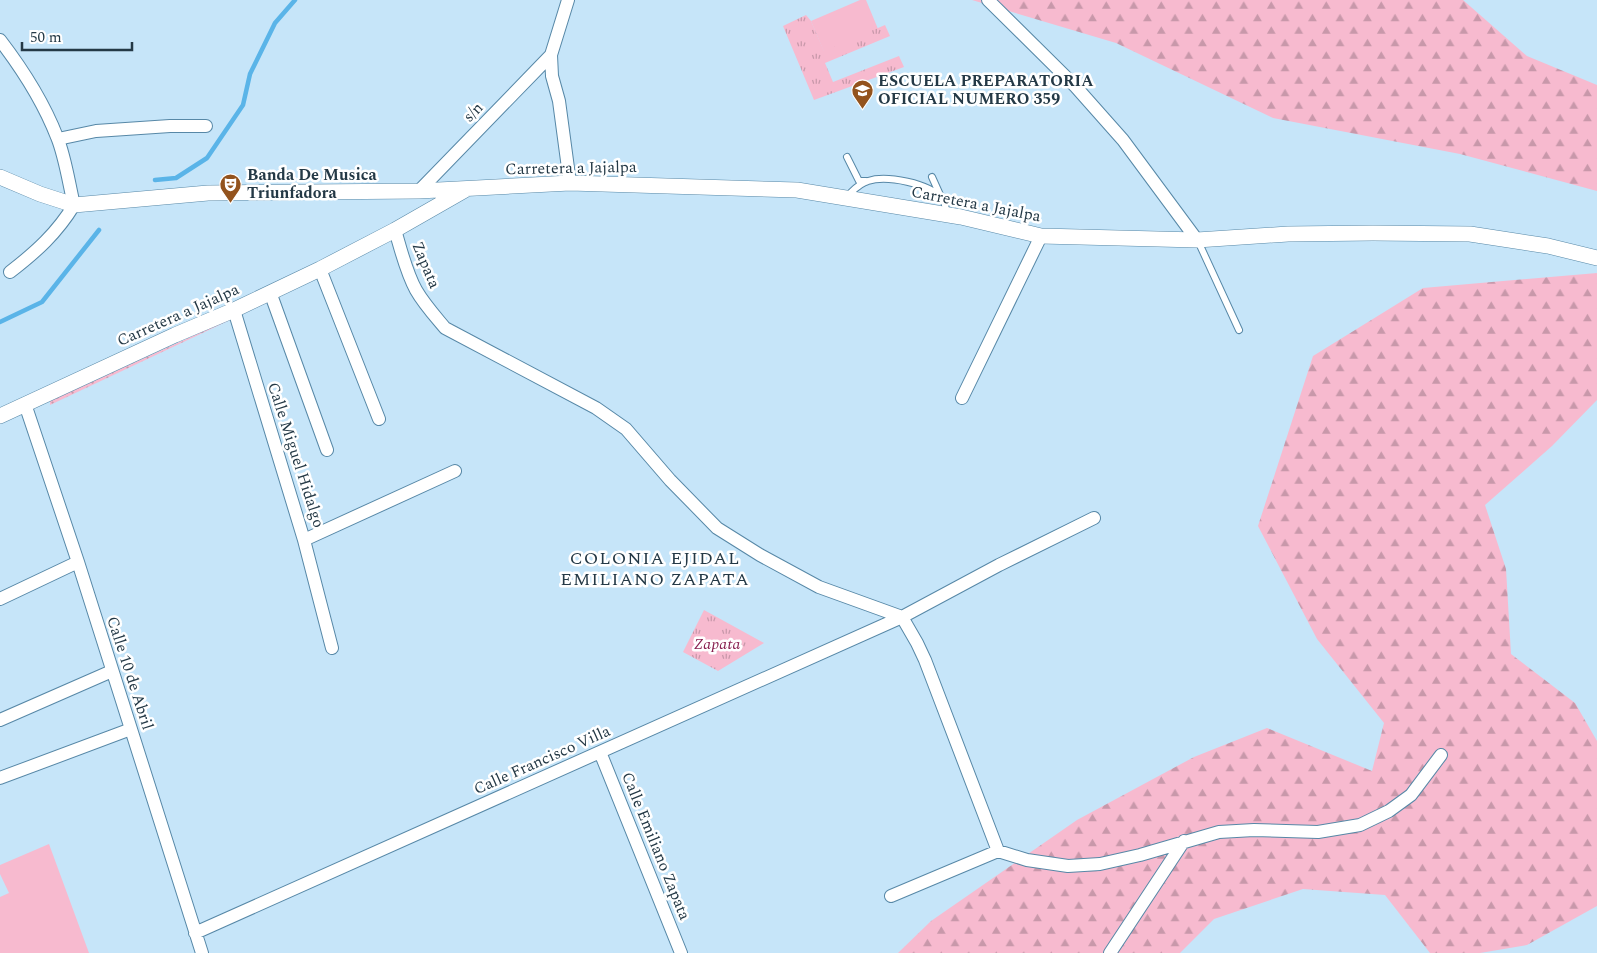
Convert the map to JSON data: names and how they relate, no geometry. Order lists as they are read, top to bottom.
{
  "streets": {
    "street": [
      "s/n",
      "Carretera a Jajalpa",
      "Zapata",
      "Calle Miguel Hidalgo",
      "Calle 10 de Abril",
      "Calle Francisco Villa",
      "Calle Emiliano Zapata"
    ]
  },
  "crossings": [
    ["Carretera a Jajalpa", "Zapata"],
    ["Carretera a Jajalpa", "Calle Miguel Hidalgo"],
    ["Carretera a Jajalpa", "Calle 10 de Abril"],
    ["Zapata", "Calle Francisco Villa"],
    ["Calle 10 de Abril", "Calle Francisco Villa"],
    ["Calle Francisco Villa", "Calle Emiliano Zapata"]
  ],
  "districts": ["COLONIA EJIDAL EMILIANO ZAPATA"],
  "parks": ["Zapata"],
  "places": {
    "school or university": ["ESCUELA PREPARATORIA OFICIAL NUMERO 359"],
    "theatre": ["Banda De Musica Triunfadora"]
  },
  "scale_bar": "50 m"
}
